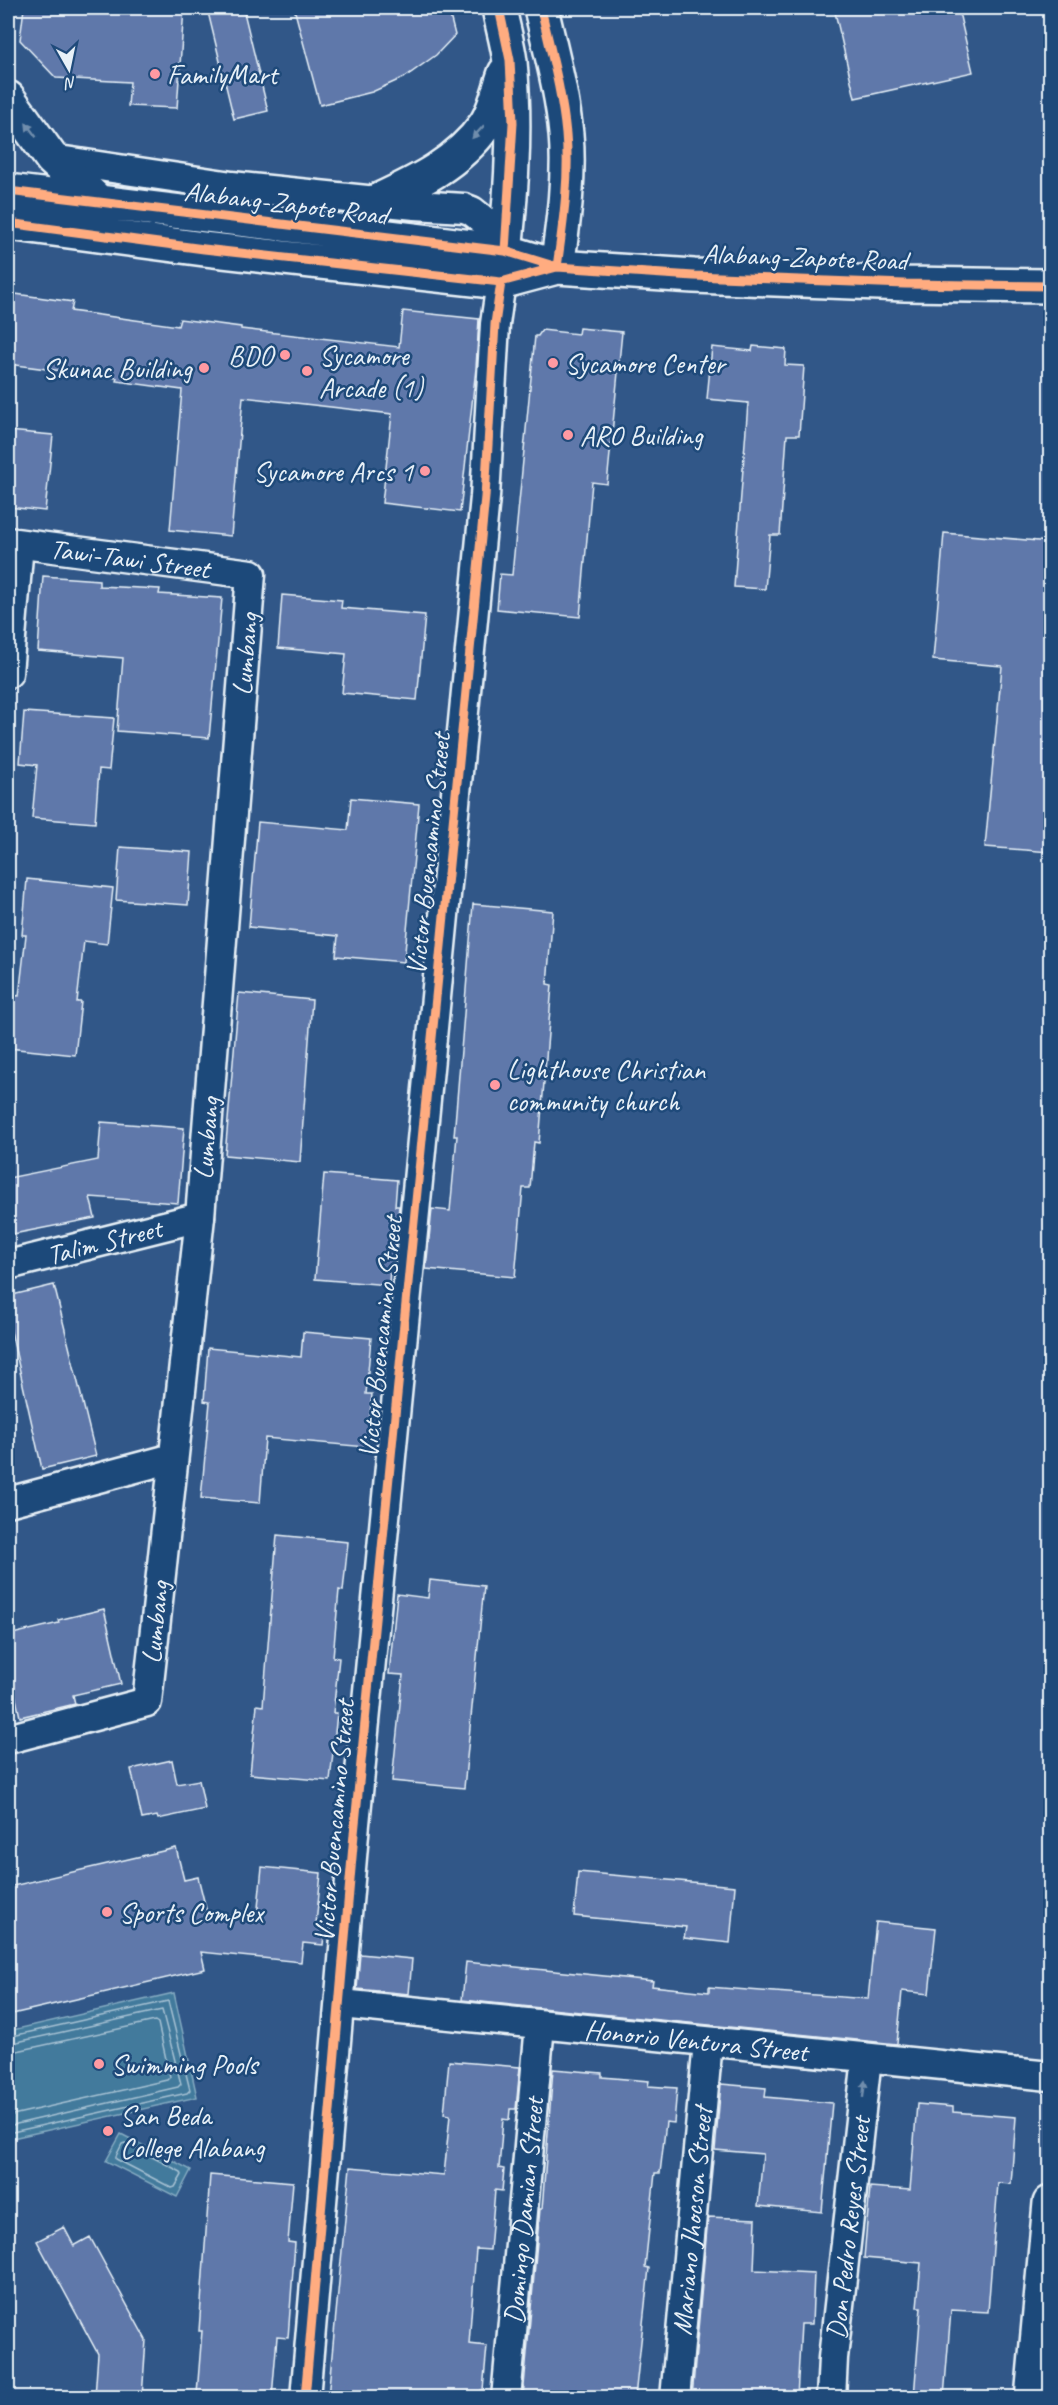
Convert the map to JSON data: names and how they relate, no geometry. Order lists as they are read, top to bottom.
{
  "streets": {
    "main road": ["Alabang-Zapote Road"],
    "street": [
      "Tawi-Tawi Street",
      "Lumbang",
      "Victor Buencamino Street",
      "Talim Street",
      "Honorio Ventura Street",
      "Domingo Damian Street",
      "Mariano Jhocson Street",
      "Don Pedro Reyes Street"
    ]
  },
  "crossings": [
    ["Alabang-Zapote Road", "Victor Buencamino Street"],
    ["Tawi-Tawi Street", "Lumbang"],
    ["Lumbang", "Talim Street"],
    ["Victor Buencamino Street", "Honorio Ventura Street"],
    ["Honorio Ventura Street", "Domingo Damian Street"],
    ["Honorio Ventura Street", "Mariano Jhocson Street"],
    ["Honorio Ventura Street", "Don Pedro Reyes Street"]
  ],
  "one_way": ["Don Pedro Reyes Street"],
  "places": [
    "FamilyMart",
    "BDO",
    "Sycamore Center",
    "Skunac Building",
    "Sycamore Arcade (1)",
    "ARO Building",
    "Sycamore Arcs 1",
    "Lighthouse Christian community church",
    "Sports Complex",
    "Swimming Pools",
    "San Beda College Alabang"
  ],
  "north": "bottom"
}
